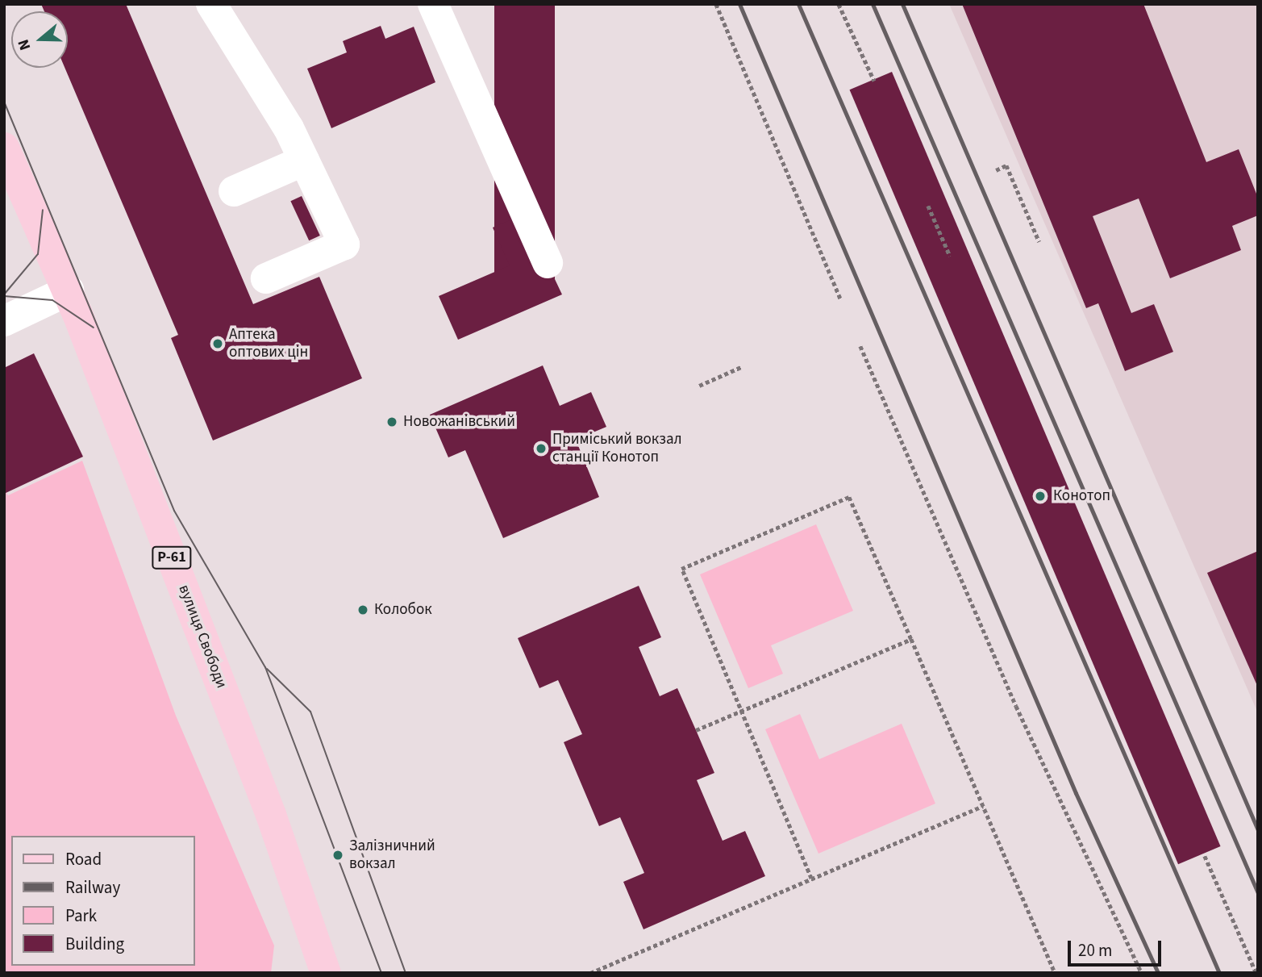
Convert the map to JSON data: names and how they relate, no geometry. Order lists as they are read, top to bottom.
{
  "streets": {
    "main road": ["Р-61", "вулиця Свободи"]
  },
  "places": [
    "Аптека оптових цін",
    "Новожанівський",
    "Приміський вокзал станції Конотоп",
    "Конотоп",
    "Колобок",
    "Залізничний вокзал"
  ],
  "legend": [
    "Road",
    "Railway",
    "Park",
    "Building"
  ],
  "scale_bar": "20 m",
  "north": "left"
}
